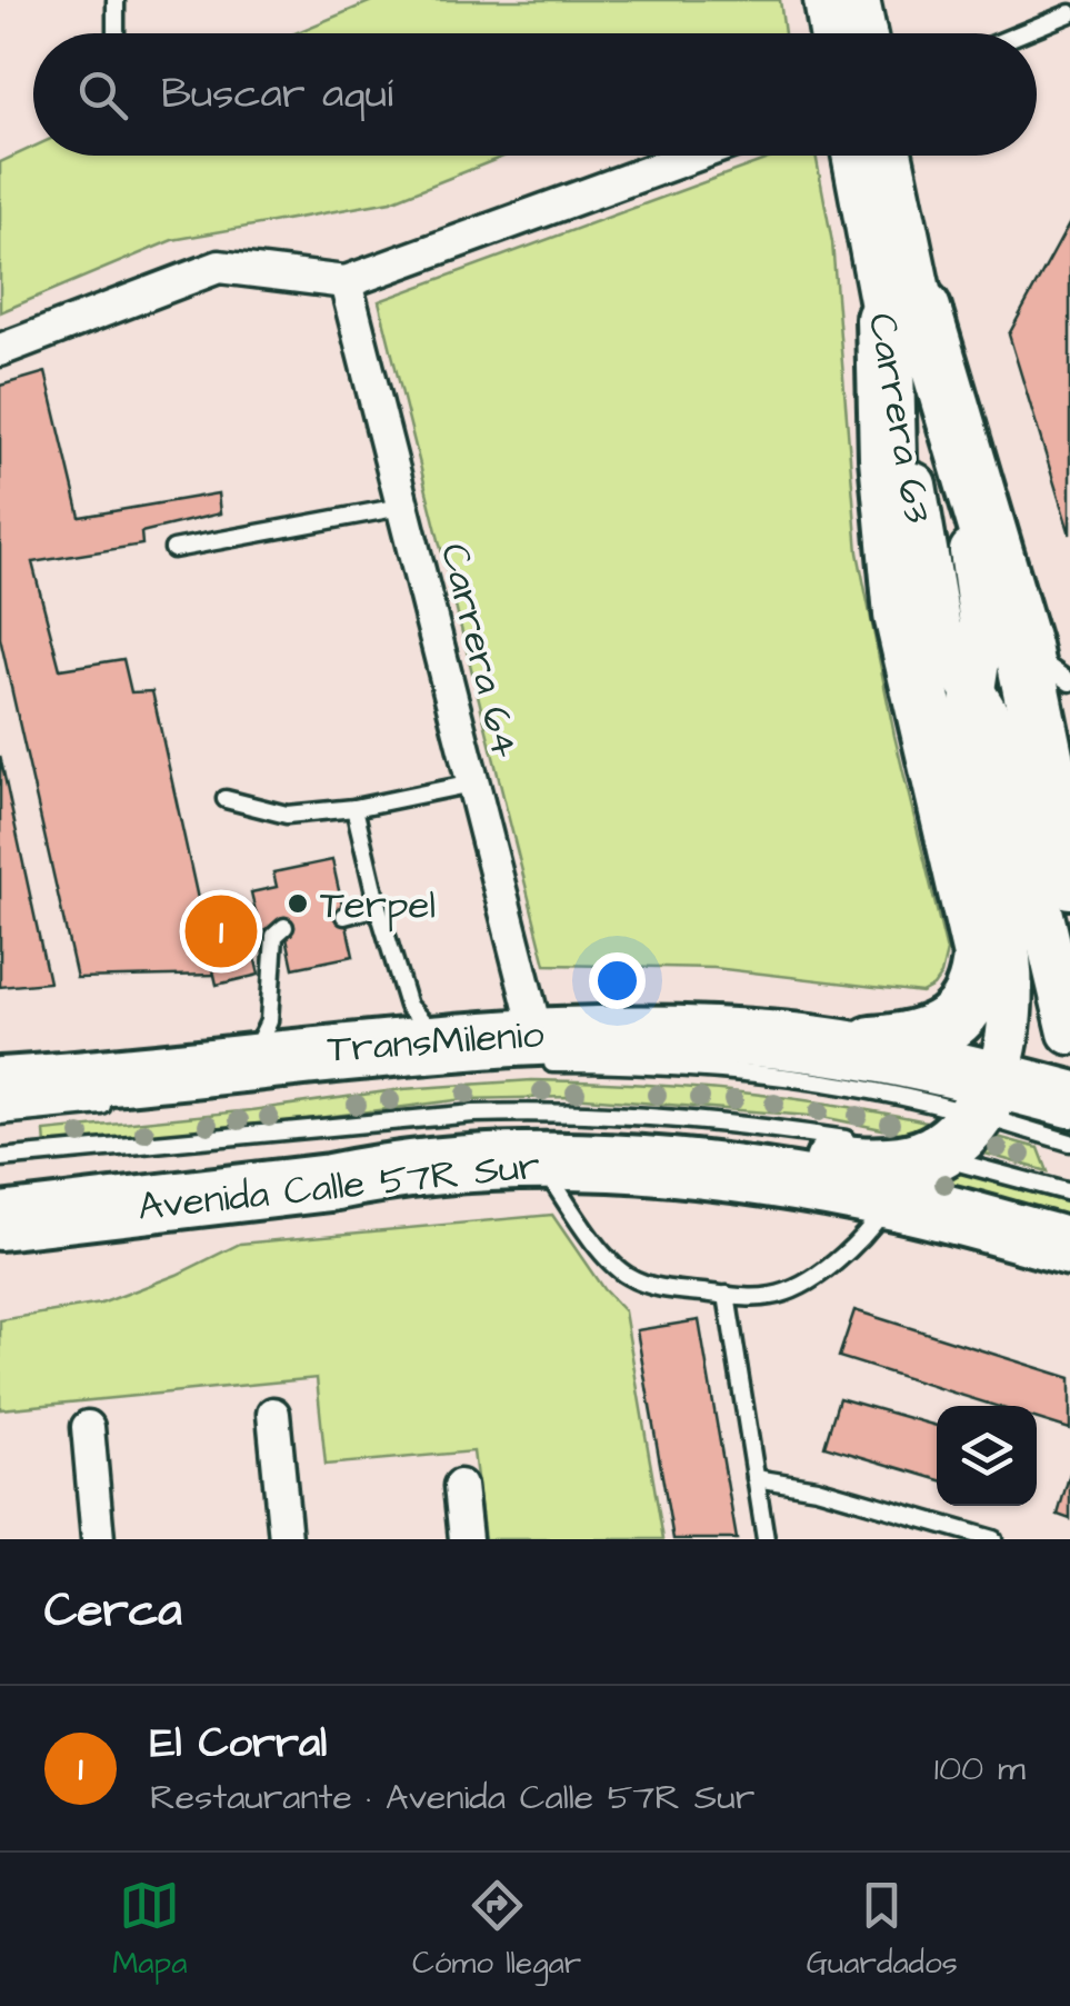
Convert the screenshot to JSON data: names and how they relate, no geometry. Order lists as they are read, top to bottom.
{
  "streets": {
    "highway": ["Avenida Calle 57R Sur"],
    "street": ["Carrera 63", "Carrera 64"],
    "lane": ["TransMilenio"]
  },
  "crossings": [
    ["Carrera 63", "TransMilenio"],
    ["Carrera 64", "TransMilenio"]
  ],
  "places": ["Terpel"],
  "page": {
    "search": "Buscar aquí",
    "pins": "1",
    "heading": "Cerca",
    "list": [
      {
        "mark": "1",
        "name": "El Corral",
        "note": "Restaurante · Avenida Calle 57R Sur",
        "value": "100 m"
      }
    ],
    "nav": ["Mapa", "Cómo llegar", "Guardados"]
  }
}
